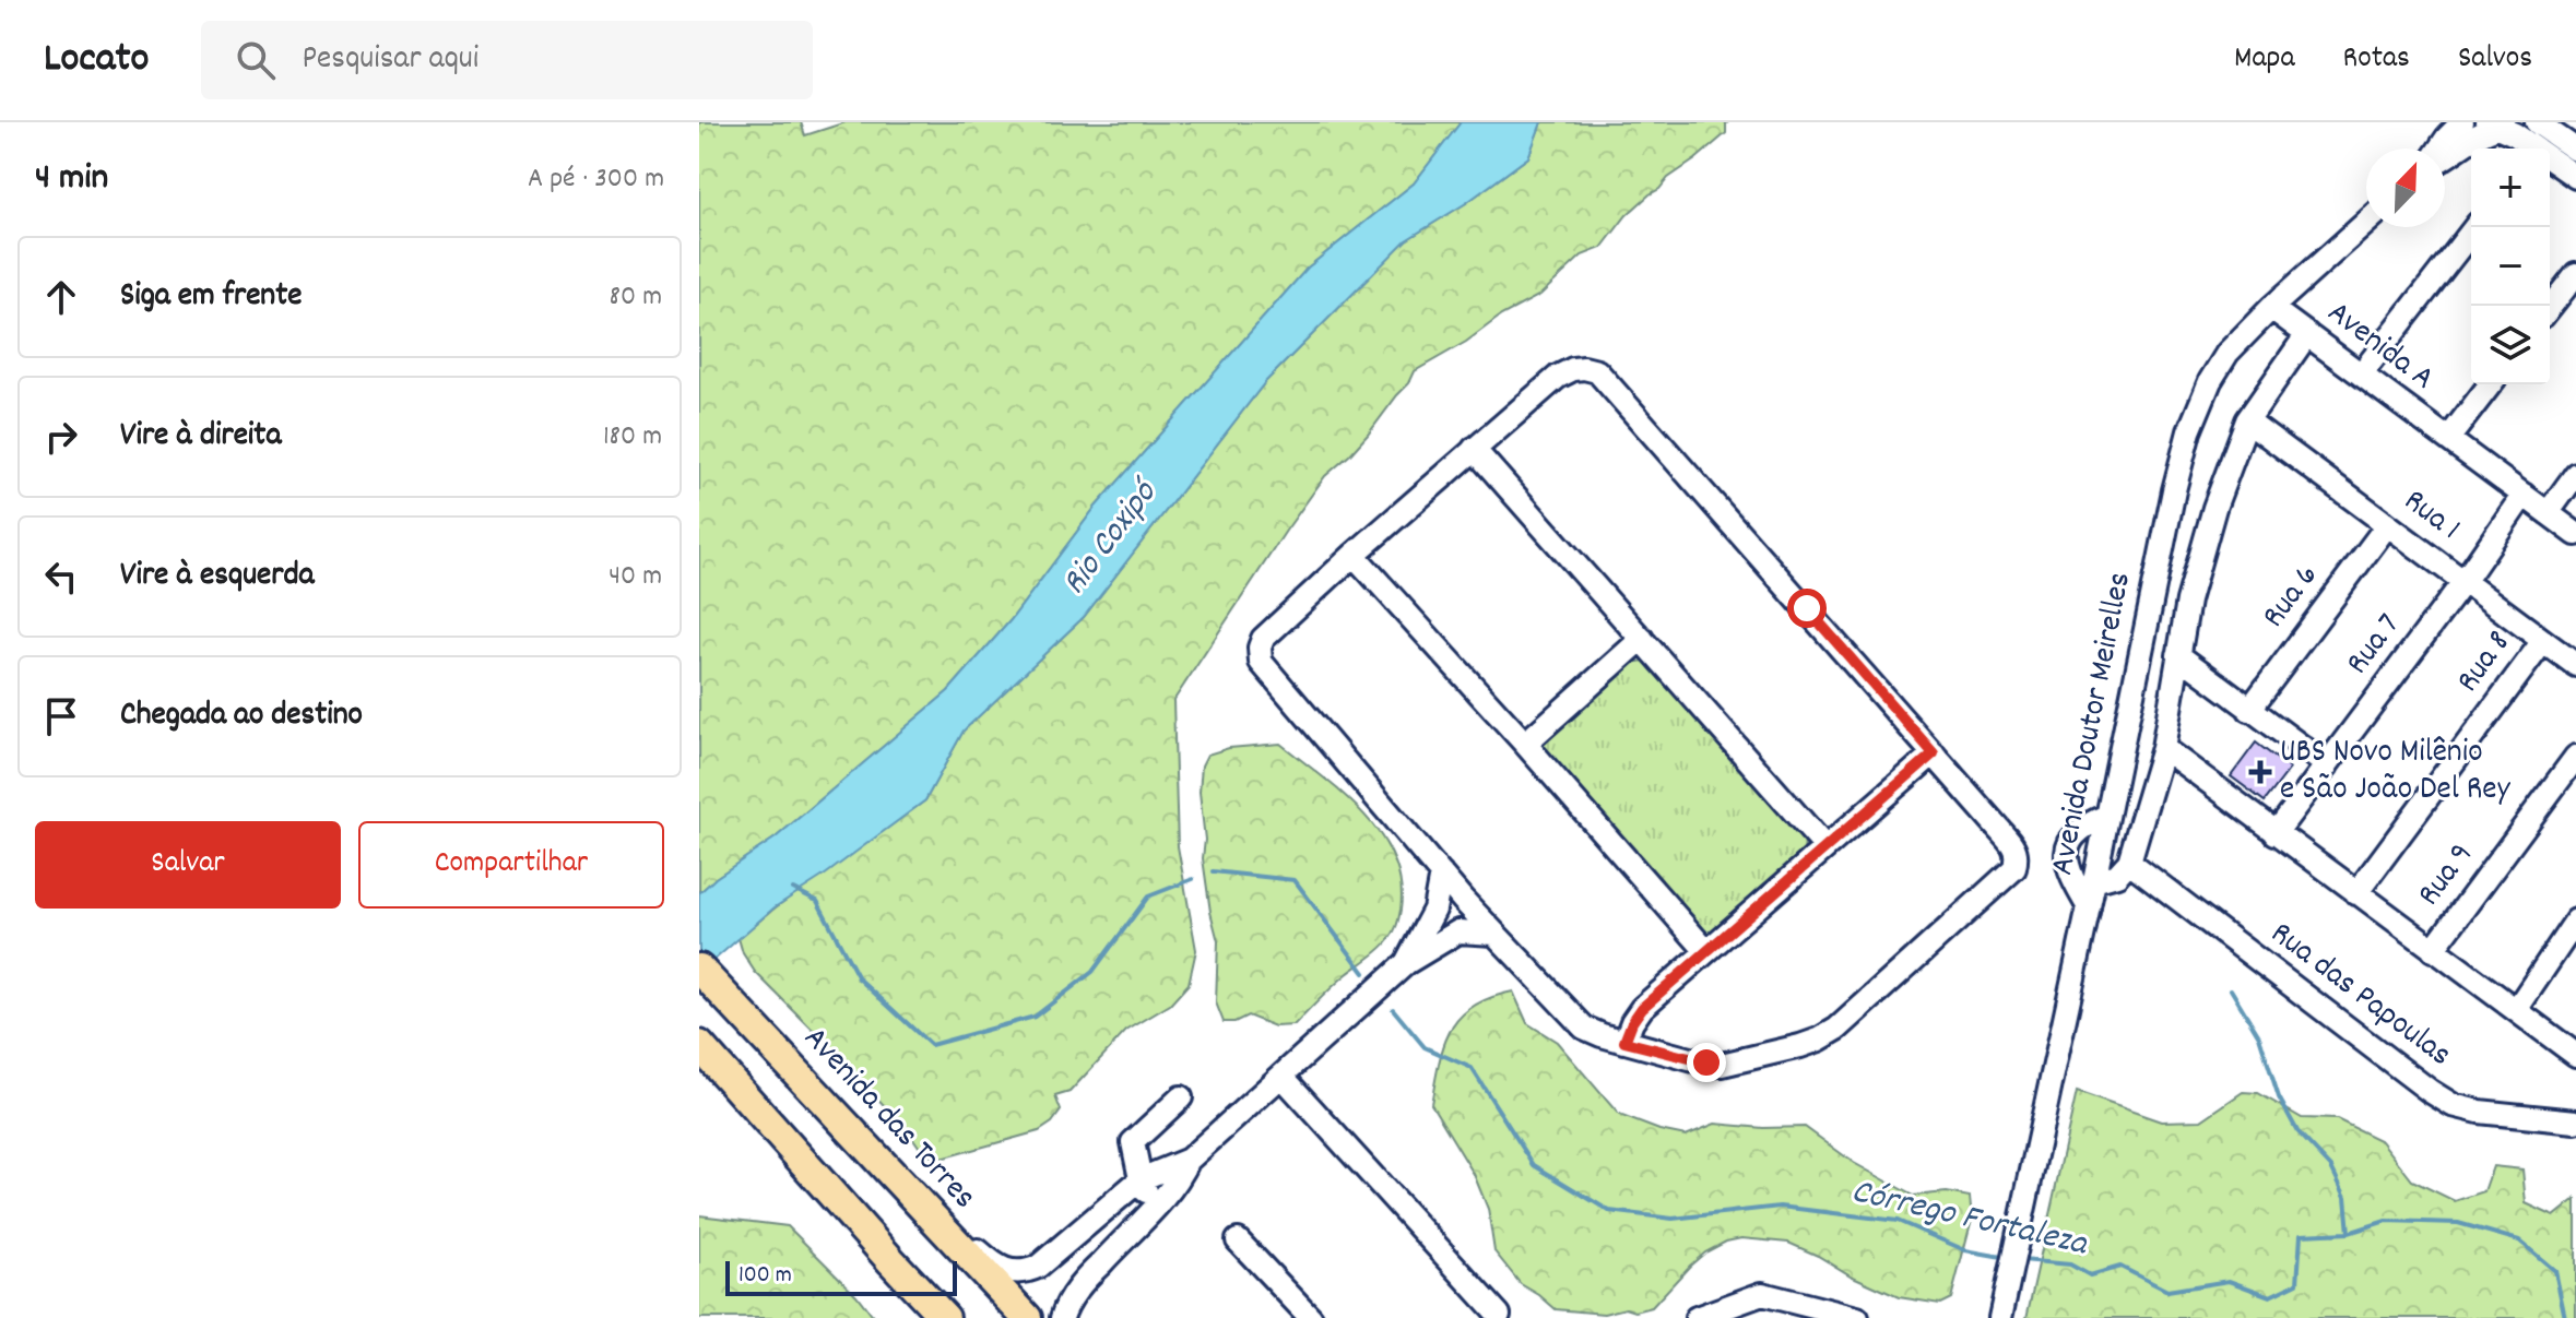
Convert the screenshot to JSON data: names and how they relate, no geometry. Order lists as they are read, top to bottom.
{
  "streets": {
    "main road": ["Avenida das Torres"],
    "street": [
      "Avenida A",
      "Rua 1",
      "Rua 6",
      "Rua 7",
      "Rua 8",
      "Avenida Doutor Meirelles",
      "Rua 9",
      "Rua das Papoulas"
    ]
  },
  "crossings": [
    ["Avenida A", "Rua 7"],
    ["Avenida A", "Avenida Doutor Meirelles"],
    ["Rua 1", "Rua 6"],
    ["Rua 1", "Rua 7"],
    ["Rua 1", "Rua 8"]
  ],
  "water": ["Rio Coxipó", "Córrego Fortaleza"],
  "places": {
    "health": ["UBS Novo Milênio e São João Del Rey"]
  },
  "scale_bar": "100 m",
  "north": "top right",
  "page": {
    "header": "Locato",
    "search": "Pesquisar aqui",
    "nav": ["Mapa", "Rotas", "Salvos"],
    "heading": ["4 min", "A pé · 300 m"],
    "map_buttons": ["+", "−"],
    "list": [
      ["Siga em frente", "80 m"],
      ["Vire à direita", "180 m"],
      ["Vire à esquerda", "40 m"],
      "Chegada ao destino"
    ],
    "buttons": ["Salvar", "Compartilhar"],
    "scale": "100 m"
  }
}
